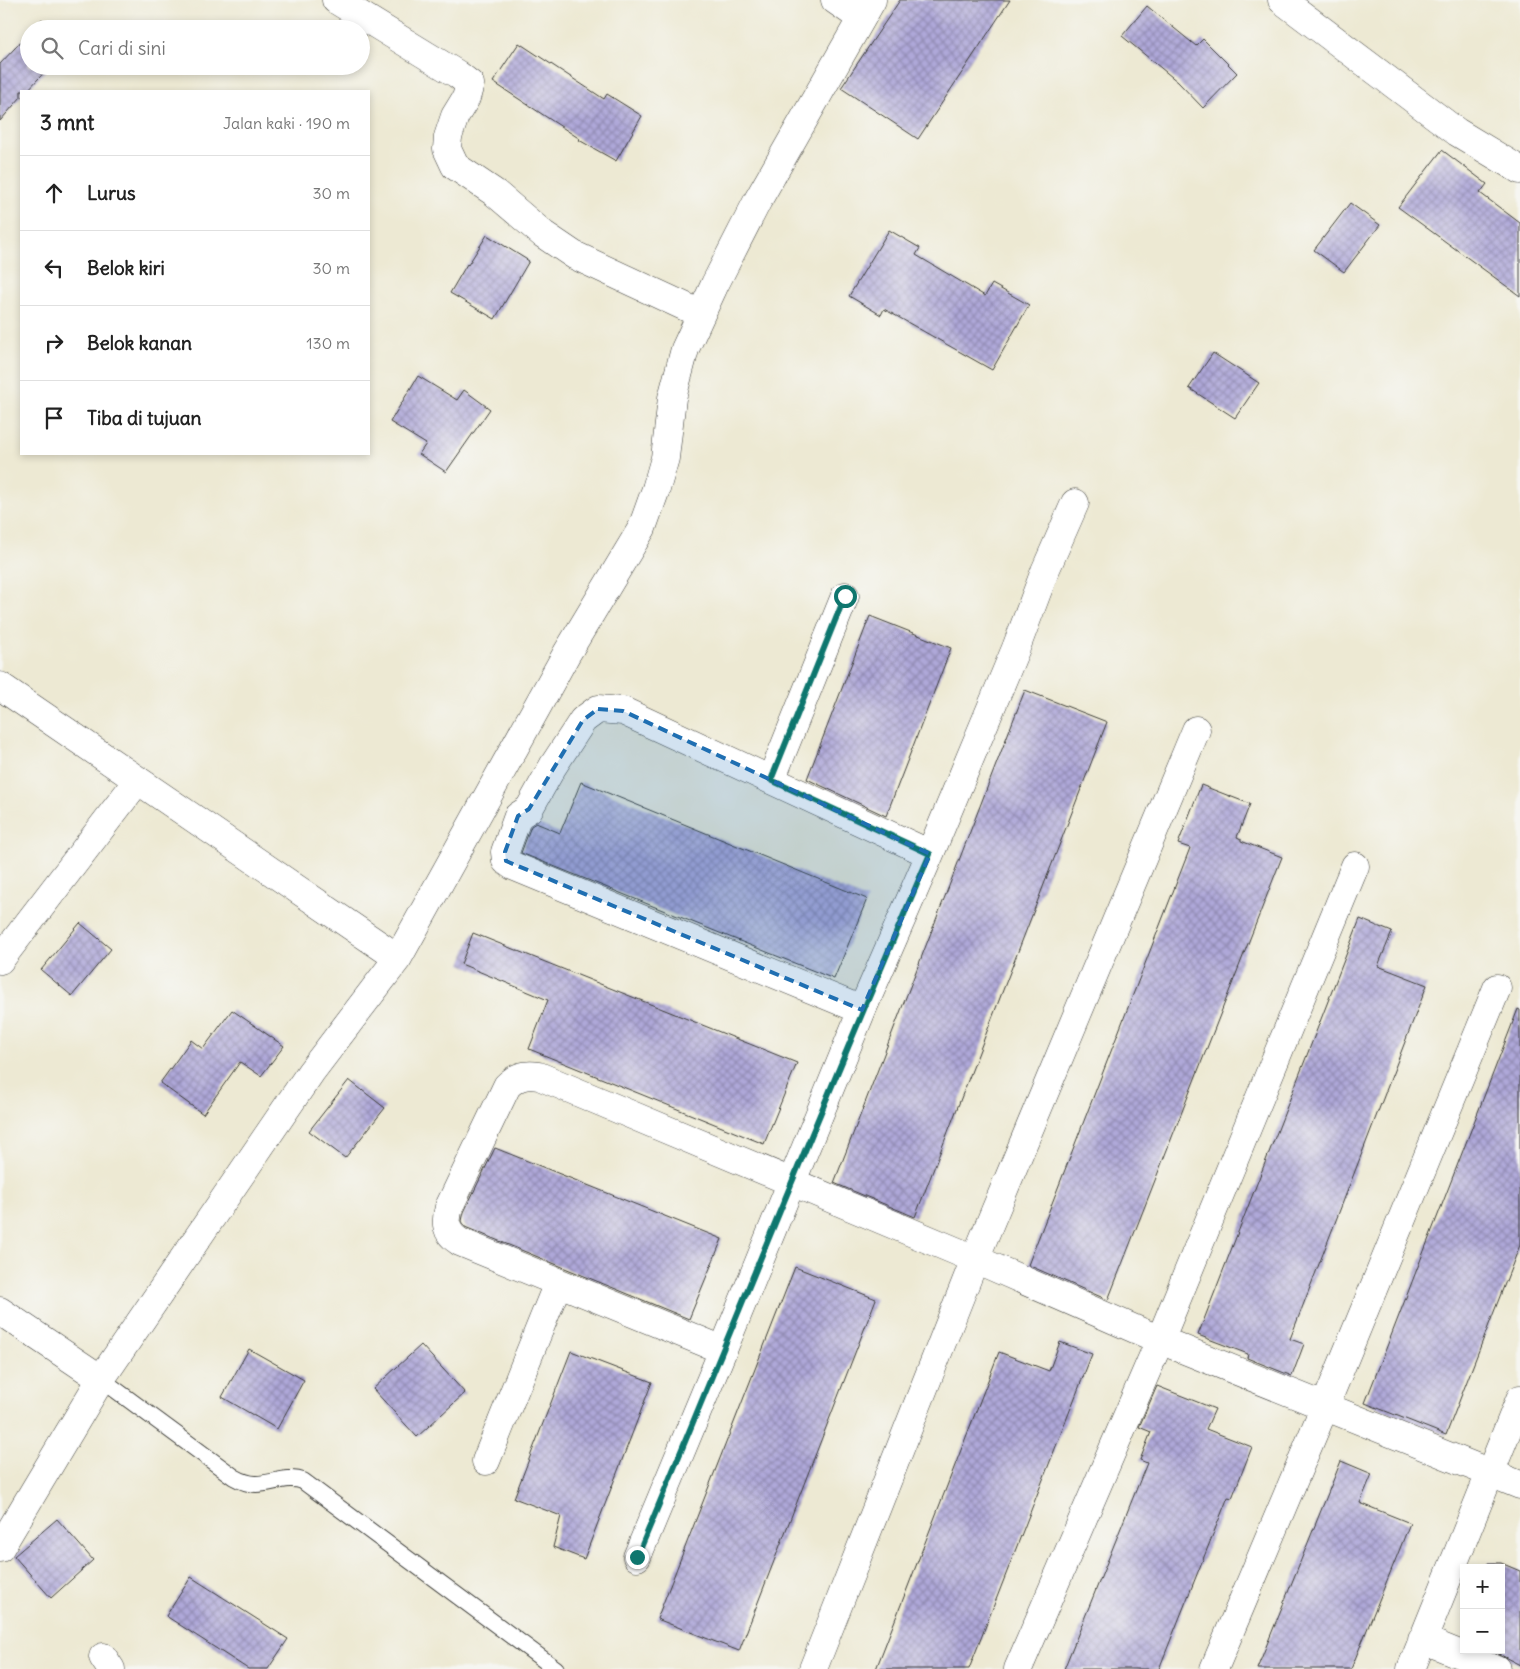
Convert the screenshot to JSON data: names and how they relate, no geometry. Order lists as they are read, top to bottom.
{
  "page": {
    "search": "Cari di sini",
    "heading": ["3 mnt", "Jalan kaki · 190 m"],
    "list": [
      ["Lurus", "30 m"],
      ["Belok kiri", "30 m"],
      ["Belok kanan", "130 m"],
      "Tiba di tujuan"
    ],
    "map_buttons": ["+", "−"]
  }
}
